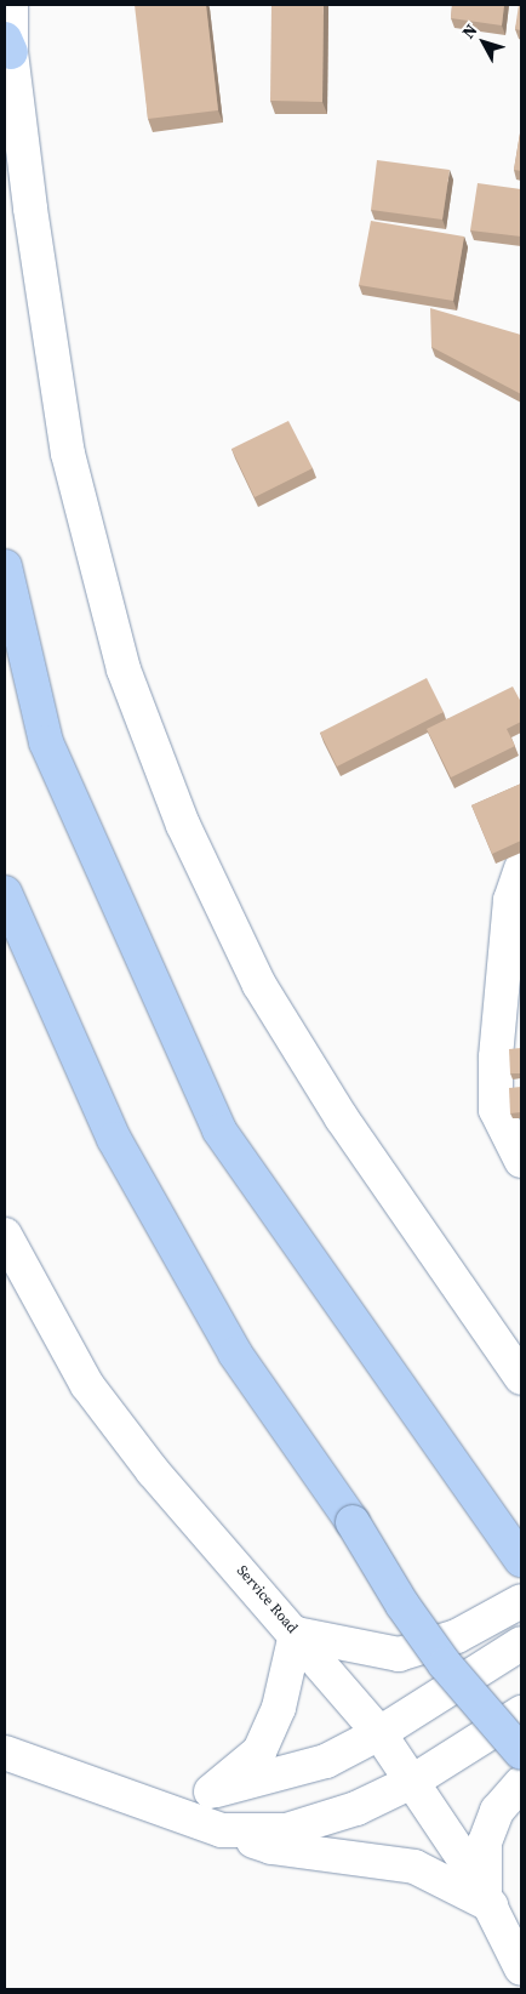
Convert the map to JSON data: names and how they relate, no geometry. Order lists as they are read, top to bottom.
{
  "streets": {
    "street": ["Service Road"]
  },
  "north": "top left"
}
